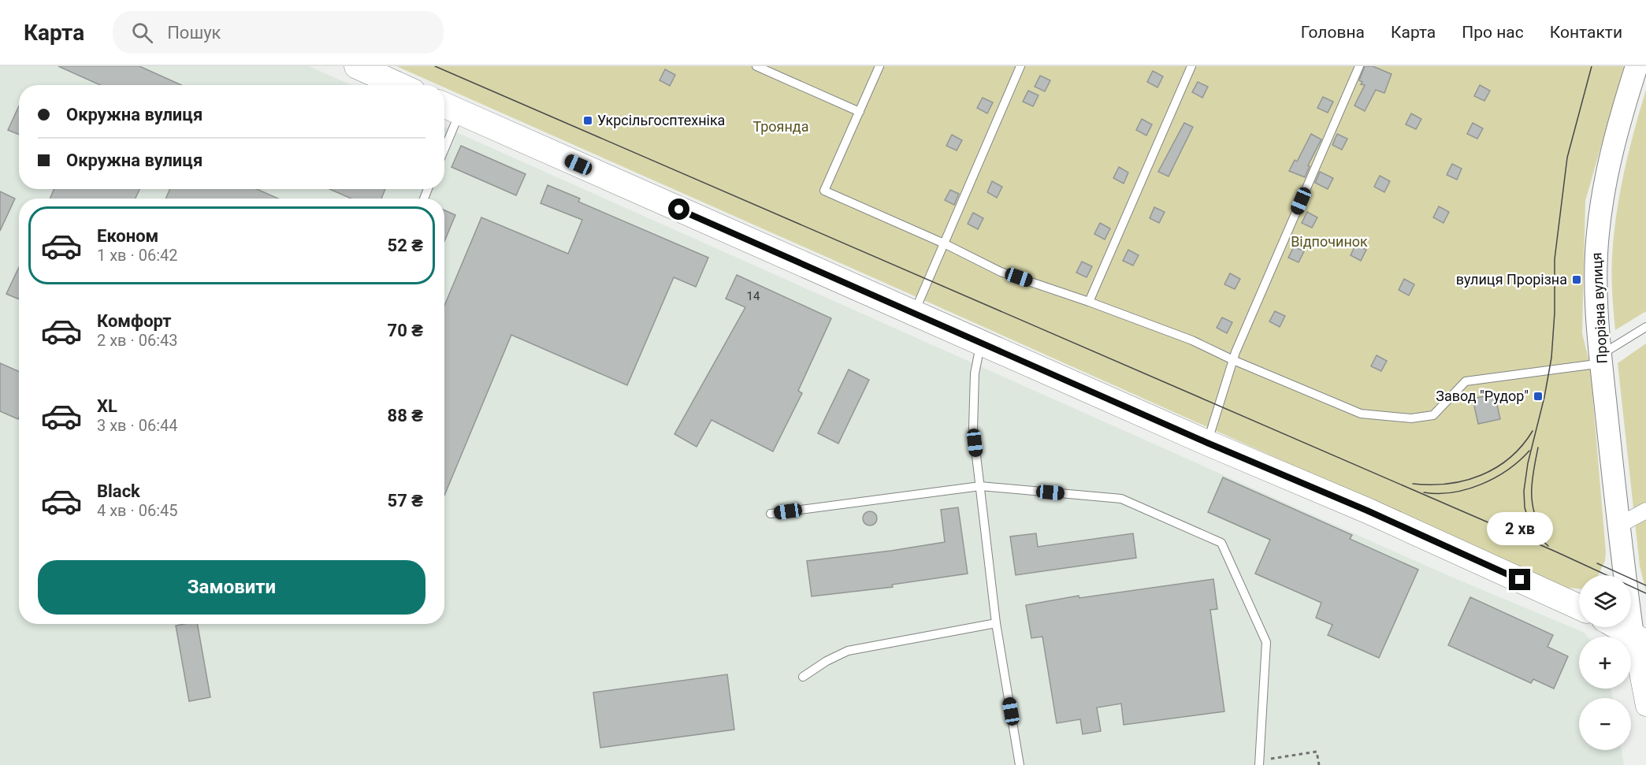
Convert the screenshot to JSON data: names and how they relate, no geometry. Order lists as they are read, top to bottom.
{
  "streets": {
    "main road": ["Прорізна вулиця"]
  },
  "parks": ["Троянда", "Відпочинок"],
  "places": {
    "transit": ["Укрсільгосптехніка", "вулиця Прорізна", "Завод \"Рудор\""]
  },
  "house_numbers": ["14"],
  "page": {
    "header": "Карта",
    "search": "Пошук",
    "nav": [
      "Головна",
      "Карта",
      "Про нас",
      "Контакти"
    ],
    "banner": ["Окружна вулиця", "Окружна вулиця"],
    "list": [
      {
        "name": "Економ",
        "note": "1 хв · 06:42",
        "value": "52 ₴"
      },
      {
        "name": "Комфорт",
        "note": "2 хв · 06:43",
        "value": "70 ₴"
      },
      {
        "name": "XL",
        "note": "3 хв · 06:44",
        "value": "88 ₴"
      },
      {
        "name": "Black",
        "note": "4 хв · 06:45",
        "value": "57 ₴"
      }
    ],
    "bubble": "2 хв",
    "buttons": "Замовити",
    "map_buttons": ["+", "−"]
  }
}
